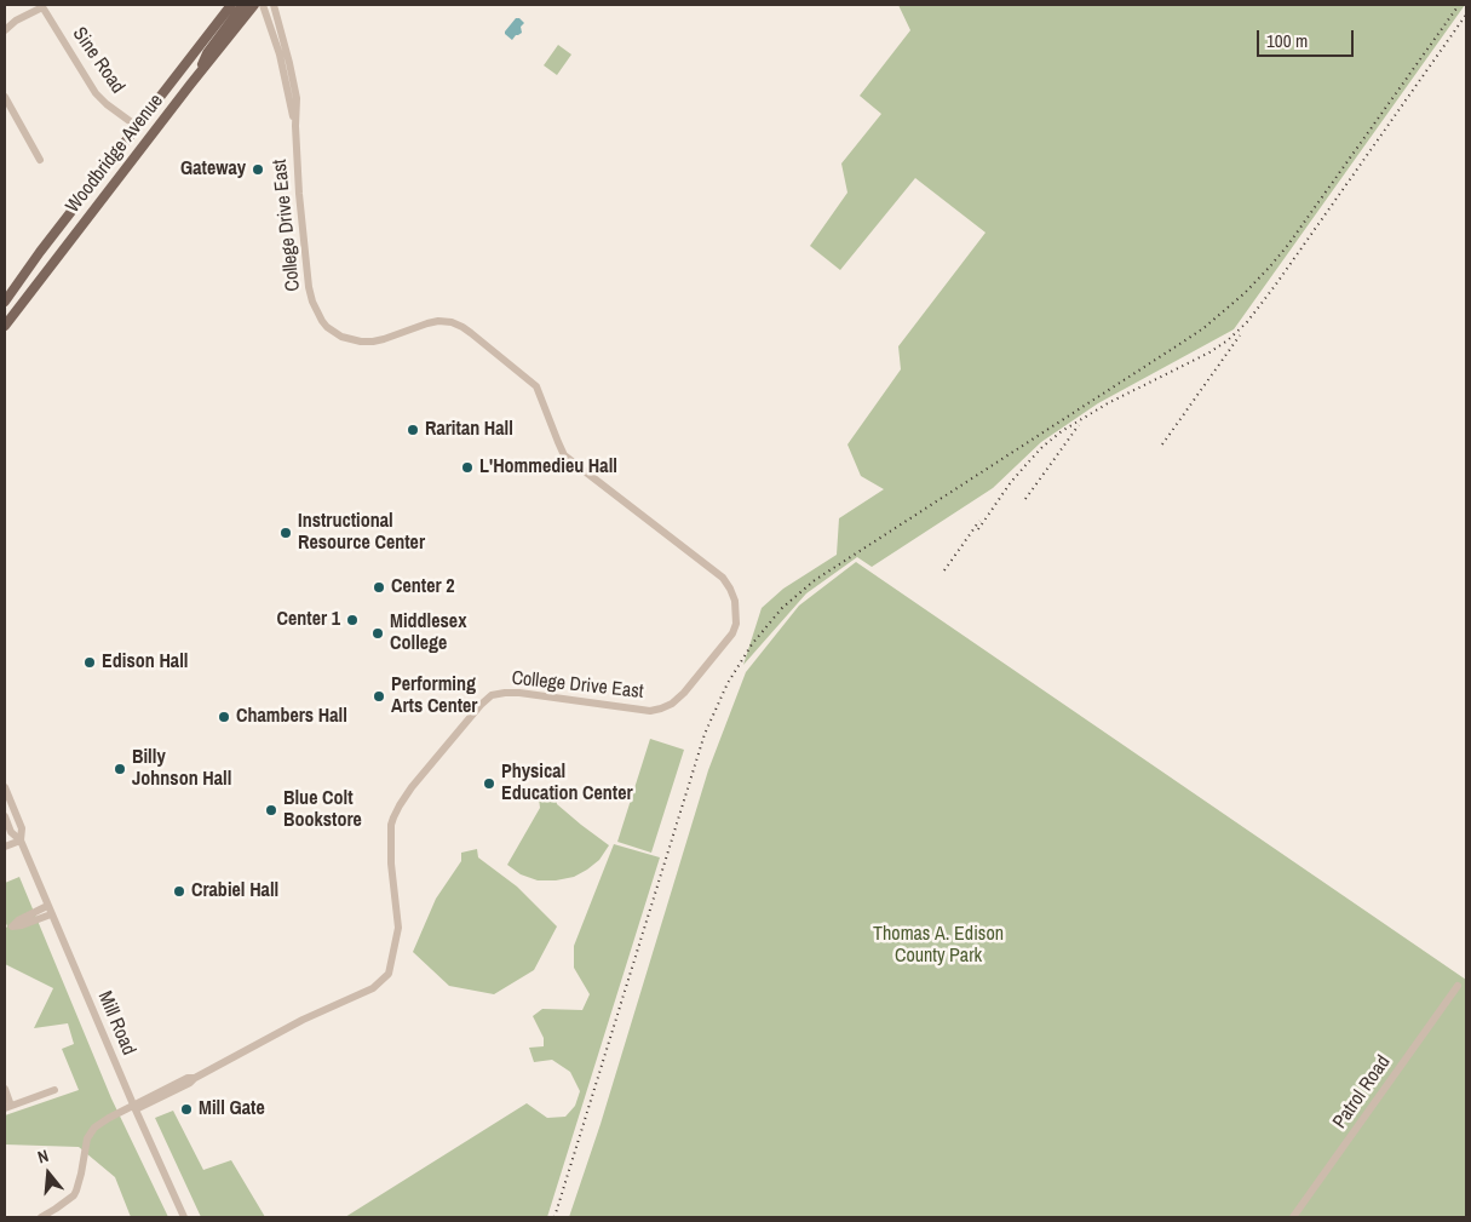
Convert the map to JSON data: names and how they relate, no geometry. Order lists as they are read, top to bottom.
{
  "streets": {
    "main road": ["Woodbridge Avenue"],
    "street": [
      "Sine Road",
      "College Drive East",
      "Mill Road",
      "Patrol Road"
    ]
  },
  "crossings": [
    ["Sine Road", "Woodbridge Avenue"],
    ["College Drive East", "Mill Road"]
  ],
  "parks": ["Thomas A. Edison County Park"],
  "places": [
    "Gateway",
    "Raritan Hall",
    "L'Hommedieu Hall",
    "Instructional Resource Center",
    "Center 2",
    "Center 1",
    "Middlesex College",
    "Edison Hall",
    "Performing Arts Center",
    "Chambers Hall",
    "Billy Johnson Hall",
    "Physical Education Center",
    "Blue Colt Bookstore",
    "Crabiel Hall",
    "Mill Gate"
  ],
  "scale_bar": "100 m",
  "north": "top"
}
